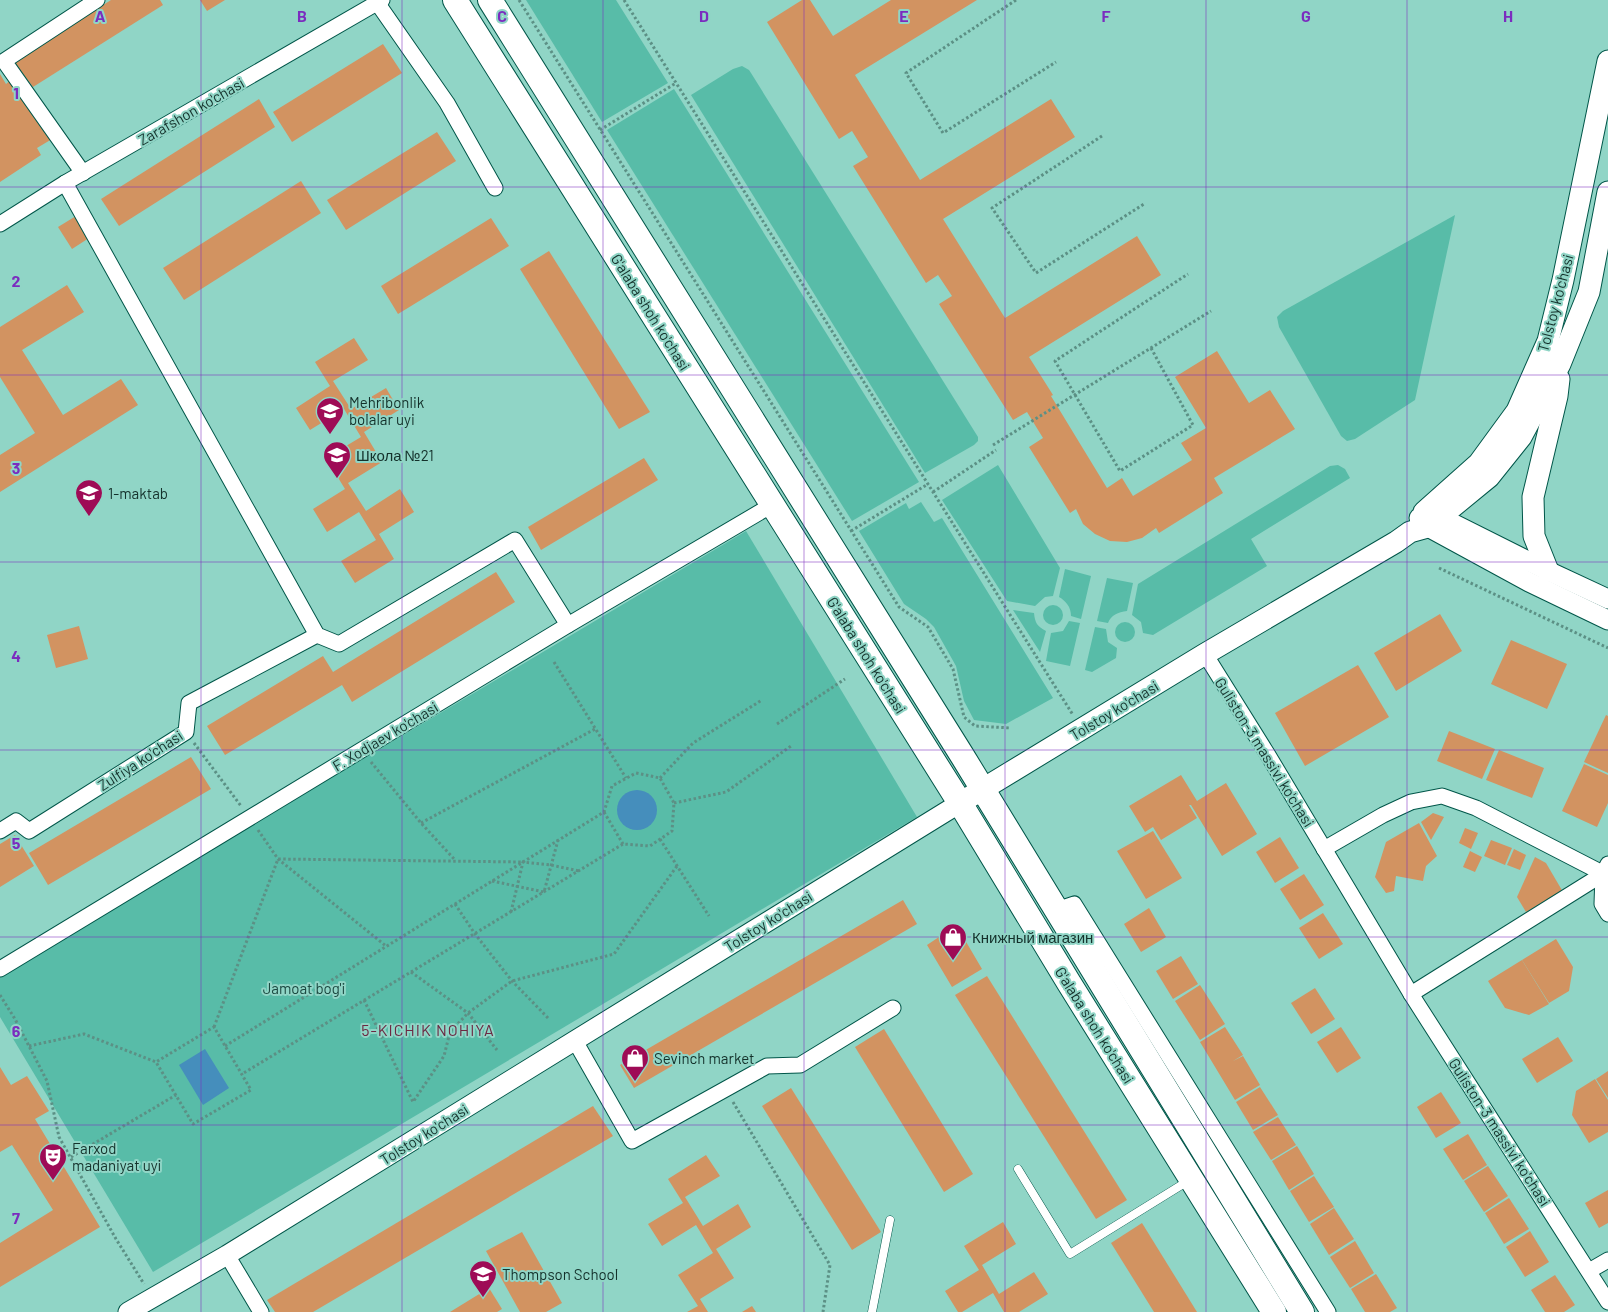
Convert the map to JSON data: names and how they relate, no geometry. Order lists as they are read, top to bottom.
{
  "streets": {
    "main road": ["Tolstoy ko'chasi", "G'alaba shoh ko'chasi"],
    "street": [
      "Zarafshon ko'chasi",
      "F. Xodjaev ko'chasi",
      "Guliston-3 massivi ko'chasi",
      "Zulfiya ko'chasi"
    ]
  },
  "crossings": [
    ["Tolstoy ko'chasi", "G'alaba shoh ko'chasi"],
    ["Tolstoy ko'chasi", "Guliston-3 massivi ko'chasi"],
    ["G'alaba shoh ko'chasi", "F. Xodjaev ko'chasi"]
  ],
  "districts": ["5-KICHIK NOHIYA"],
  "parks": ["Jamoat bog'i"],
  "places": {
    "school or university": [
      "Mehribonlik bolalar uyi",
      "Школа №21",
      "1-maktab",
      "Thompson School"
    ],
    "shop": ["Книжный магазин", "Sevinch market"],
    "theatre": ["Farxod madaniyat uyi"]
  },
  "grid": {
    "columns": [
      "A",
      "B",
      "C",
      "D",
      "E",
      "F",
      "G",
      "H"
    ],
    "rows": [
      "1",
      "2",
      "3",
      "4",
      "5",
      "6",
      "7"
    ]
  }
}
